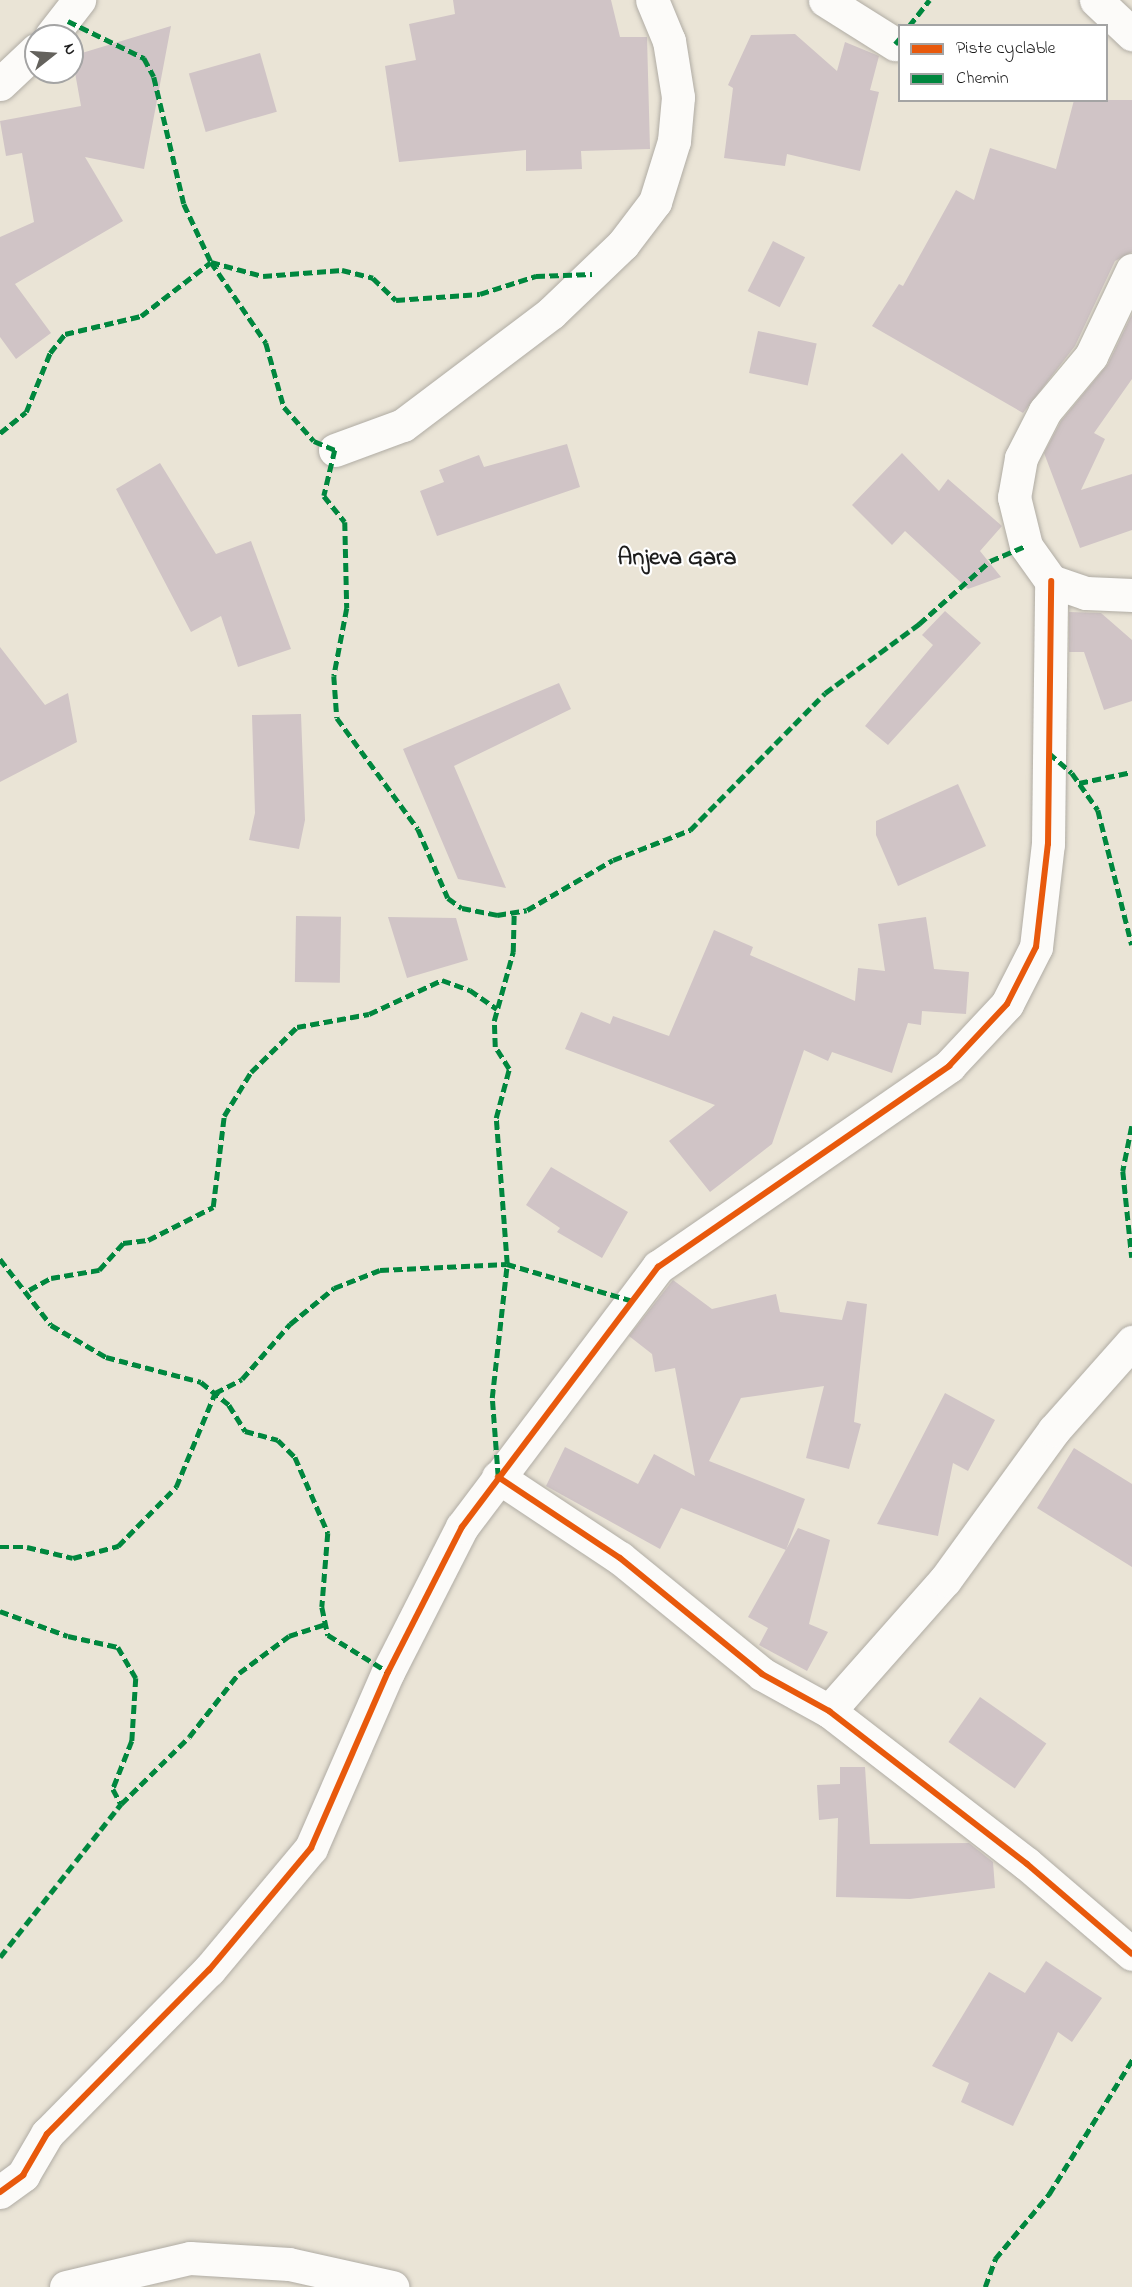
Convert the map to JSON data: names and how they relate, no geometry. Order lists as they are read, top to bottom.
{
  "districts": ["Anjeva Gara"],
  "legend": ["Piste cyclable", "Chemin"],
  "north": "right"
}
